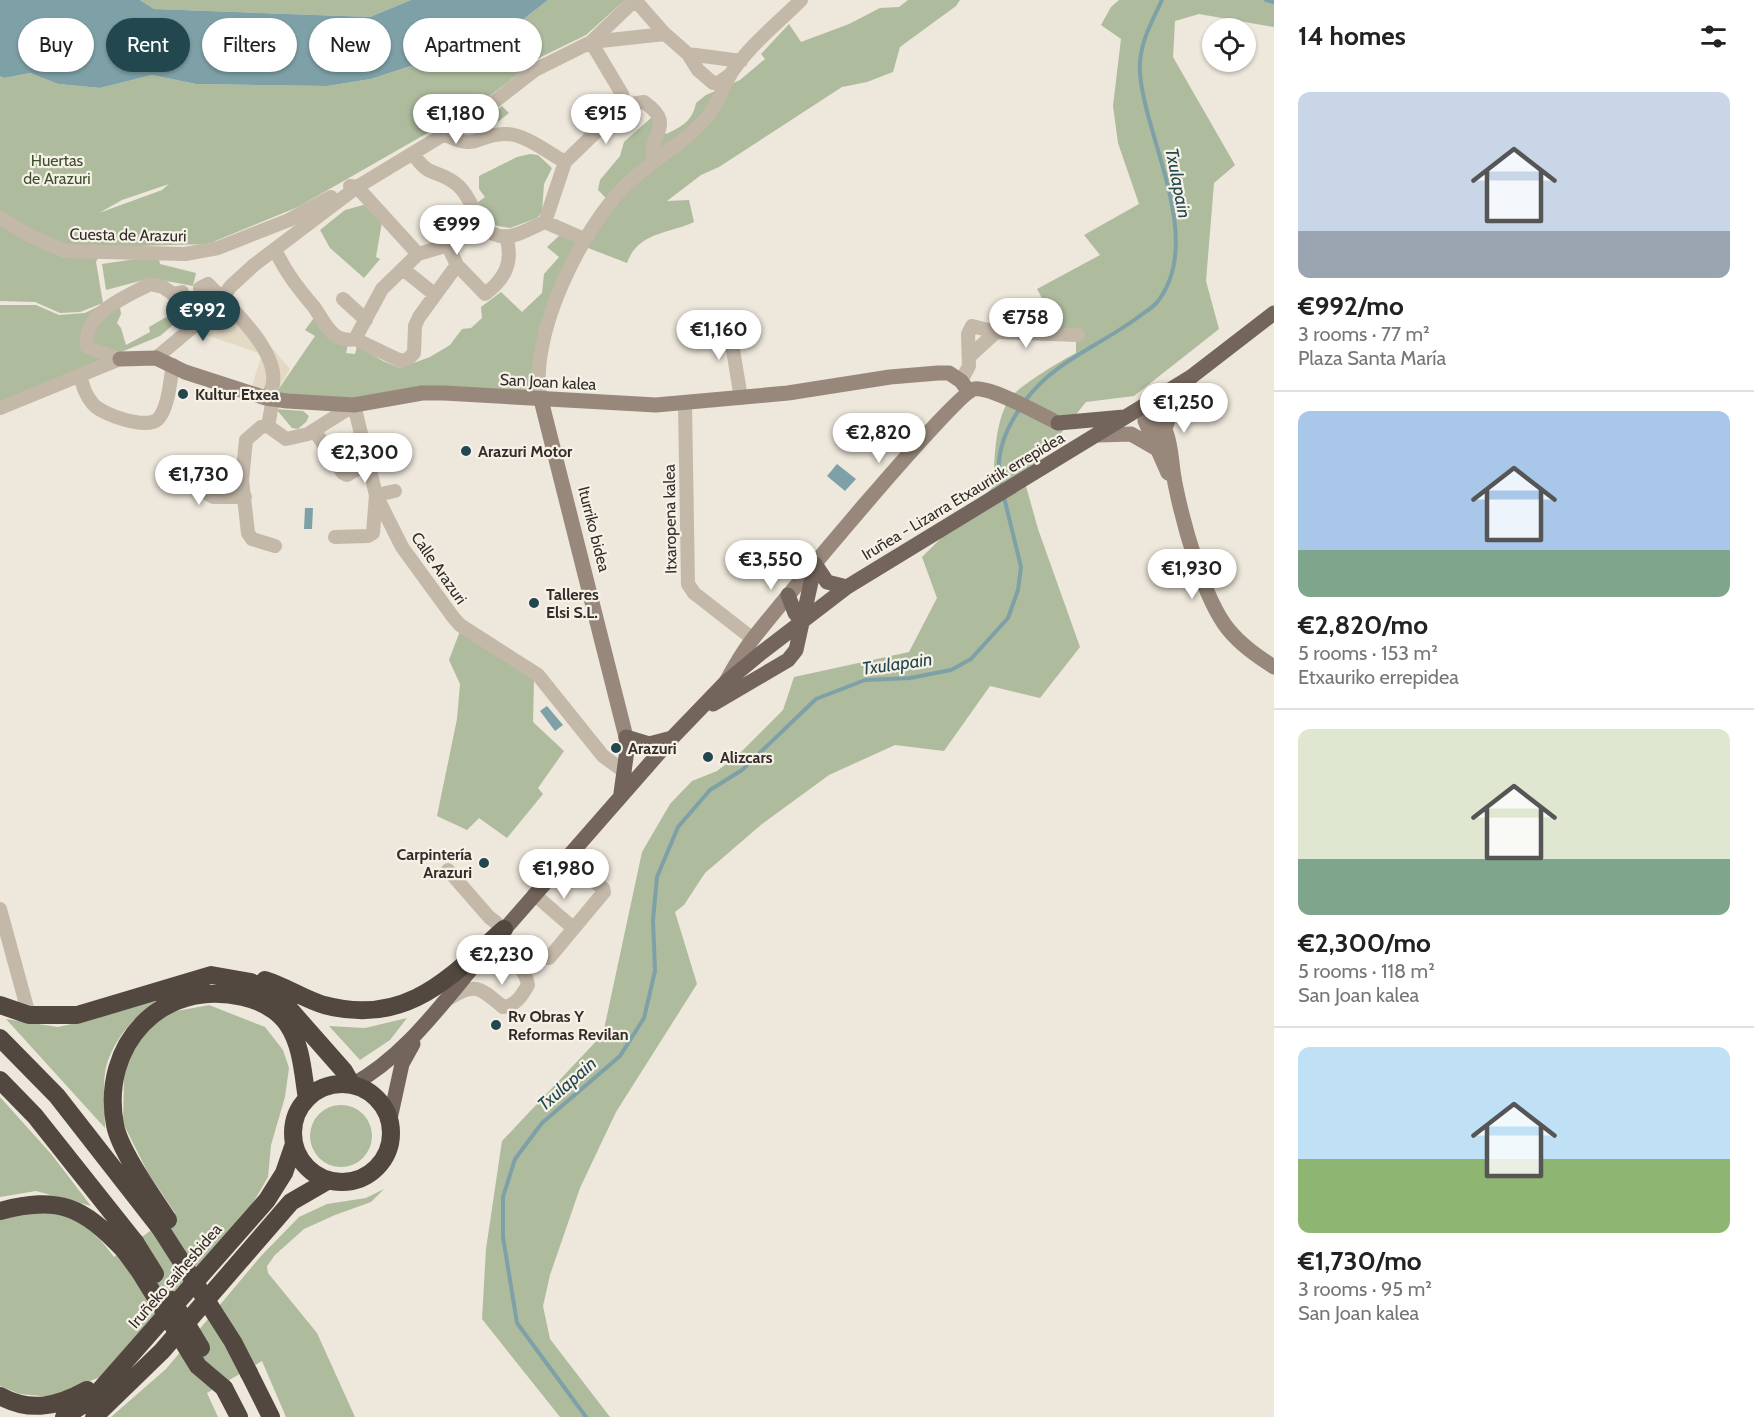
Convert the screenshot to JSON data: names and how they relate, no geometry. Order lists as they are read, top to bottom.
{
  "streets": {
    "highway": ["Iruñeko saihesbidea"],
    "main road": ["Iruñea - Lizarra Etxauritik errepidea"],
    "street": [
      "Cuesta de Arazuri",
      "San Joan kalea",
      "Itxaropena kalea",
      "Iturriko bidea",
      "Calle Arazuri"
    ]
  },
  "crossings": [
    ["San Joan kalea", "Itxaropena kalea"],
    ["San Joan kalea", "Iturriko bidea"],
    ["Iruñea - Lizarra Etxauritik errepidea", "Iruñeko saihesbidea"]
  ],
  "water": ["Txulapain"],
  "parks": ["Huertas de Arazuri"],
  "places": [
    "Kultur Etxea",
    "Arazuri Motor",
    "Talleres Elsi S.L.",
    "Arazuri",
    "Alizcars",
    "Carpintería Arazuri",
    "Rv Obras Y Reformas Revilan"
  ],
  "page": {
    "heading": "14 homes",
    "chip": [
      "Buy",
      "Rent",
      "Filters",
      "New",
      "Apartment"
    ],
    "list": [
      {
        "name": "€992/mo",
        "note": "3 rooms · 77 m² · Plaza Santa María"
      },
      {
        "name": "€2,820/mo",
        "note": "5 rooms · 153 m² · Etxauriko errepidea"
      },
      {
        "name": "€2,300/mo",
        "note": "5 rooms · 118 m² · San Joan kalea"
      },
      {
        "name": "€1,730/mo",
        "note": "3 rooms · 95 m² · San Joan kalea"
      }
    ],
    "price": [
      "€1,180",
      "€915",
      "€999",
      "€992",
      "€758",
      "€1,160",
      "€1,250",
      "€2,820",
      "€2,300",
      "€1,730",
      "€3,550",
      "€1,930",
      "€1,980",
      "€2,230"
    ]
  }
}
